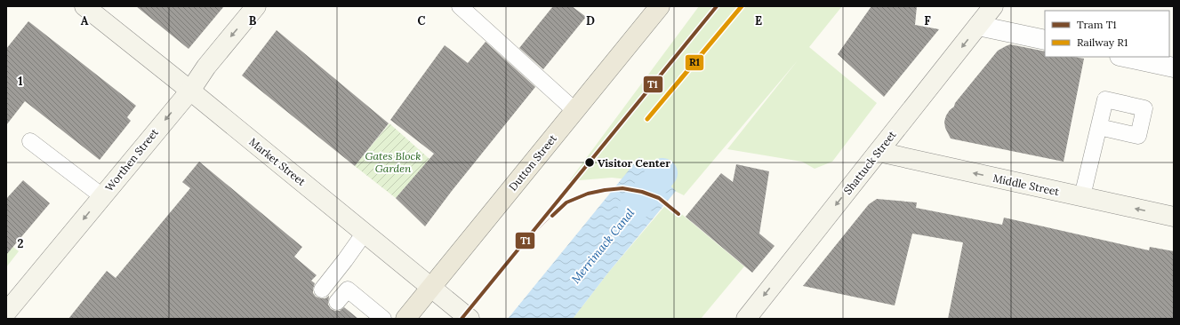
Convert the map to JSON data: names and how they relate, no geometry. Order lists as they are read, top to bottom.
{
  "streets": {
    "main road": ["Dutton Street"],
    "street": [
      "Worthen Street",
      "Market Street",
      "Shattuck Street",
      "Middle Street"
    ]
  },
  "crossings": [
    ["Worthen Street", "Market Street"],
    ["Market Street", "Dutton Street"],
    ["Shattuck Street", "Middle Street"]
  ],
  "one_way": ["Worthen Street", "Shattuck Street"],
  "water": ["Merrimack Canal"],
  "parks": ["Gates Block Garden"],
  "places": ["Visitor Center"],
  "lines": ["tram line T1", "rail line R1"],
  "legend": ["Tram T1", "Railway R1"],
  "grid": {
    "columns": [
      "A",
      "B",
      "C",
      "D",
      "E",
      "F"
    ],
    "rows": ["1", "2"]
  }
}
